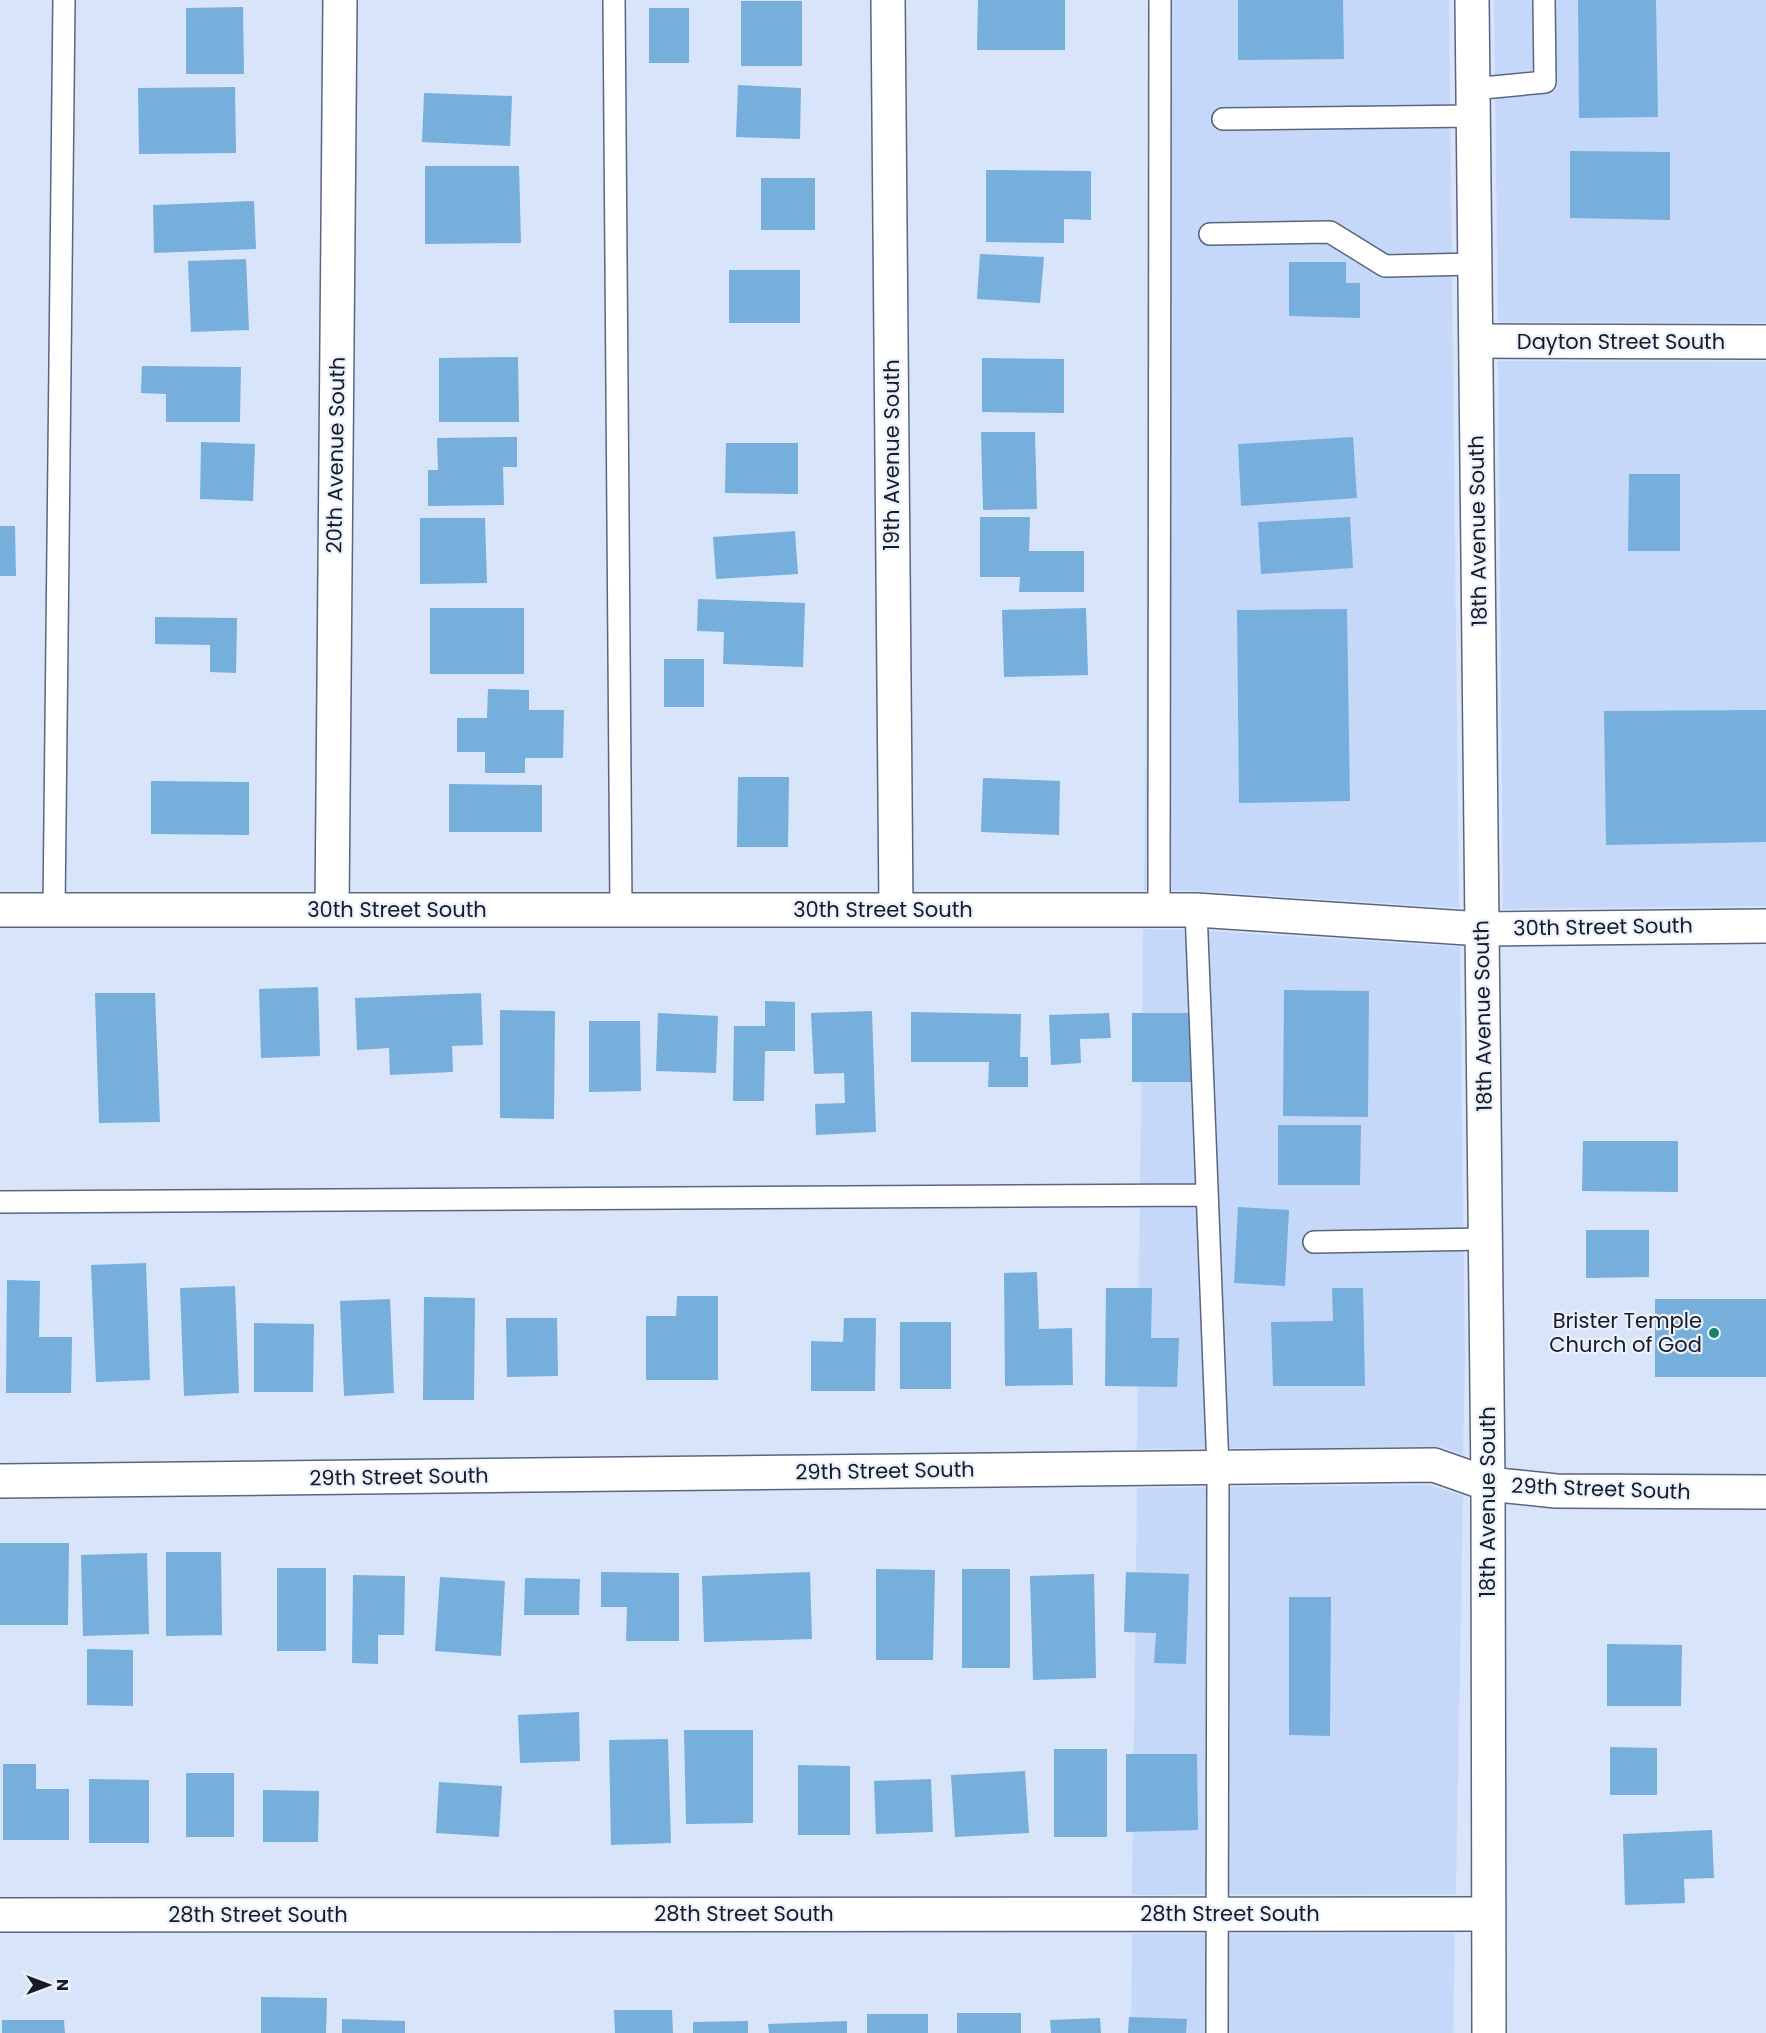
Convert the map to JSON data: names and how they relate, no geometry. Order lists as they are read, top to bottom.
{
  "streets": {
    "street": [
      "Dayton Street South",
      "20th Avenue South",
      "19th Avenue South",
      "18th Avenue South",
      "30th Street South",
      "29th Street South",
      "28th Street South"
    ]
  },
  "crossings": [
    ["Dayton Street South", "18th Avenue South"],
    ["20th Avenue South", "30th Street South"],
    ["19th Avenue South", "30th Street South"],
    ["18th Avenue South", "30th Street South"],
    ["18th Avenue South", "29th Street South"],
    ["18th Avenue South", "28th Street South"]
  ],
  "places": ["Brister Temple Church of God"],
  "north": "right"
}
